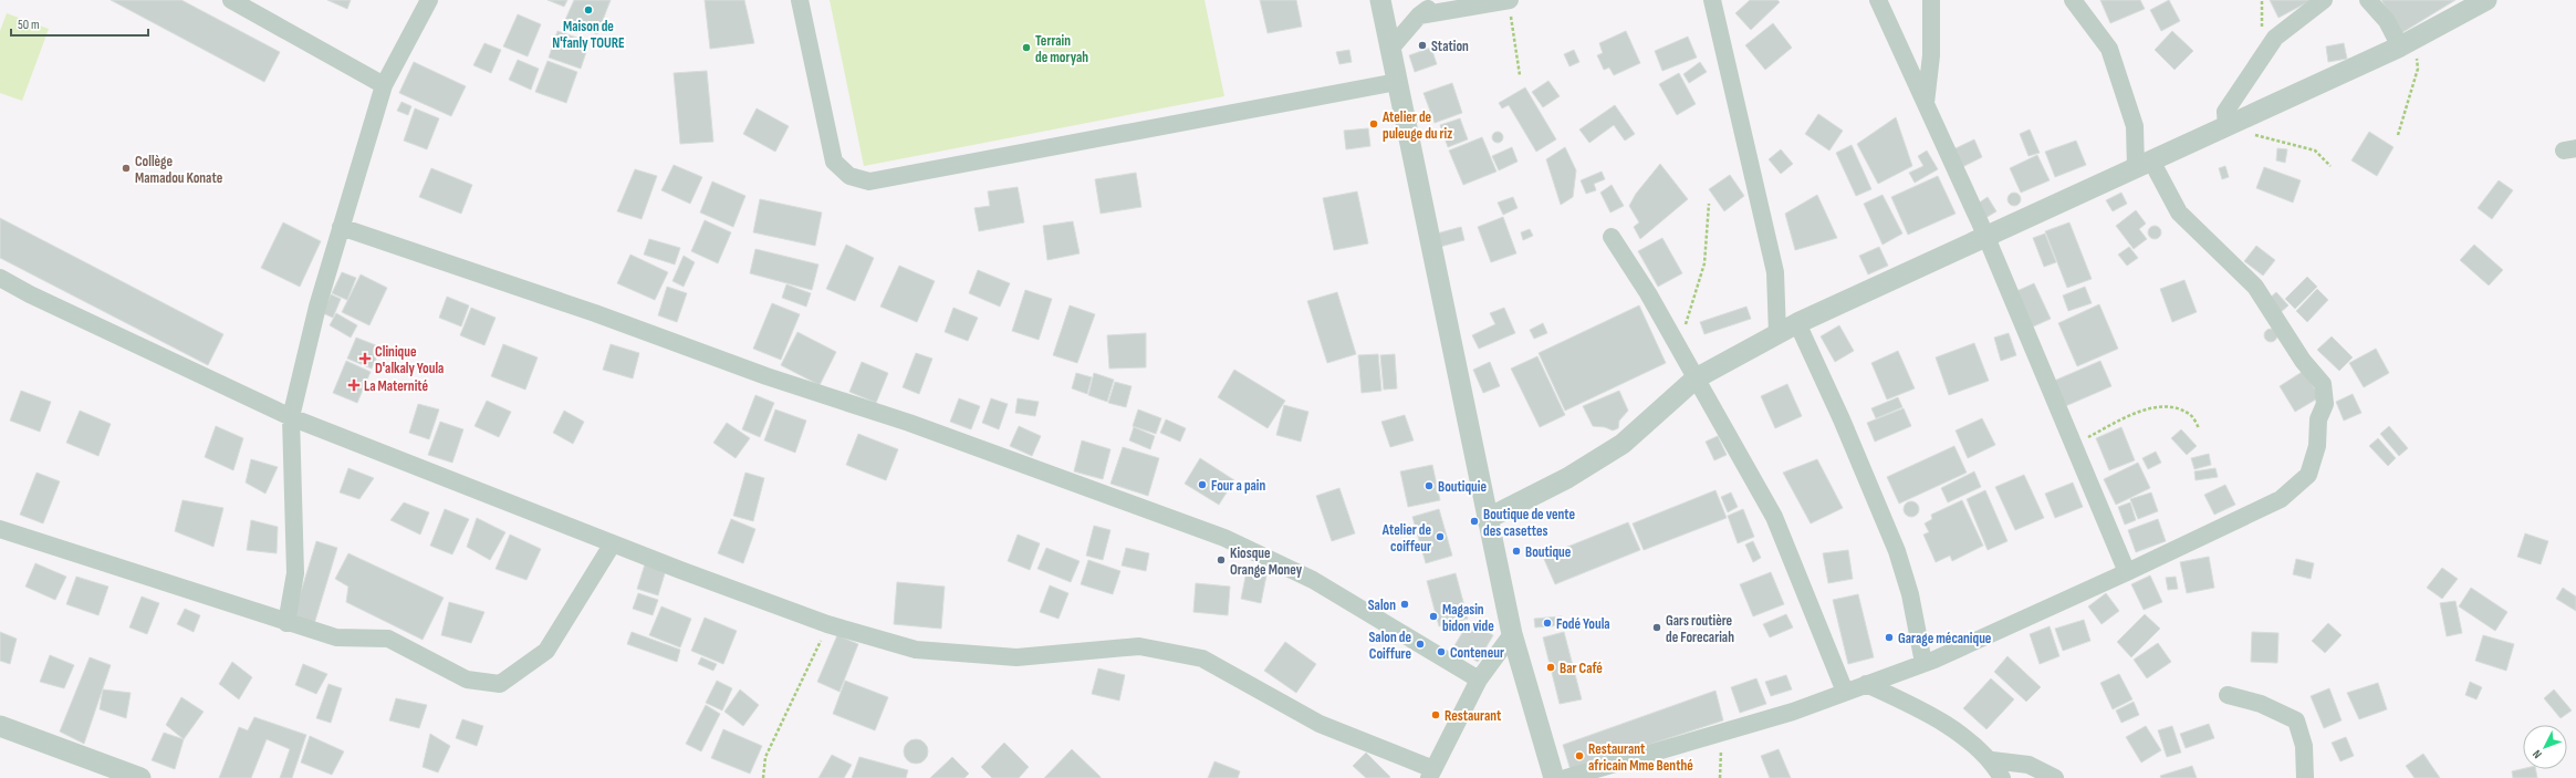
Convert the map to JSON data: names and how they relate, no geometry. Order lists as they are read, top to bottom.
{
  "places": {
    "other": [
      "Maison de N'fanly TOURE",
      "Station",
      "Terrain de moryah",
      "Atelier de puleuge du riz",
      "Collège Mamadou Konate",
      "Four a pain",
      "Boutiquie",
      "Boutique de vente des casettes",
      "Atelier de coiffeur",
      "Boutique",
      "Kiosque Orange Money",
      "Salon",
      "Magasin bidon vide",
      "Fodé Youla",
      "Gars routière de Forecariah",
      "Garage mécanique",
      "Salon de Coiffure",
      "Conteneur",
      "Bar Café",
      "Restaurant",
      "Restaurant africain Mme Benthé"
    ],
    "health": ["Clinique D'alkaly Youla", "La Maternité"]
  },
  "scale_bar": "50 m",
  "north": "bottom left"
}
